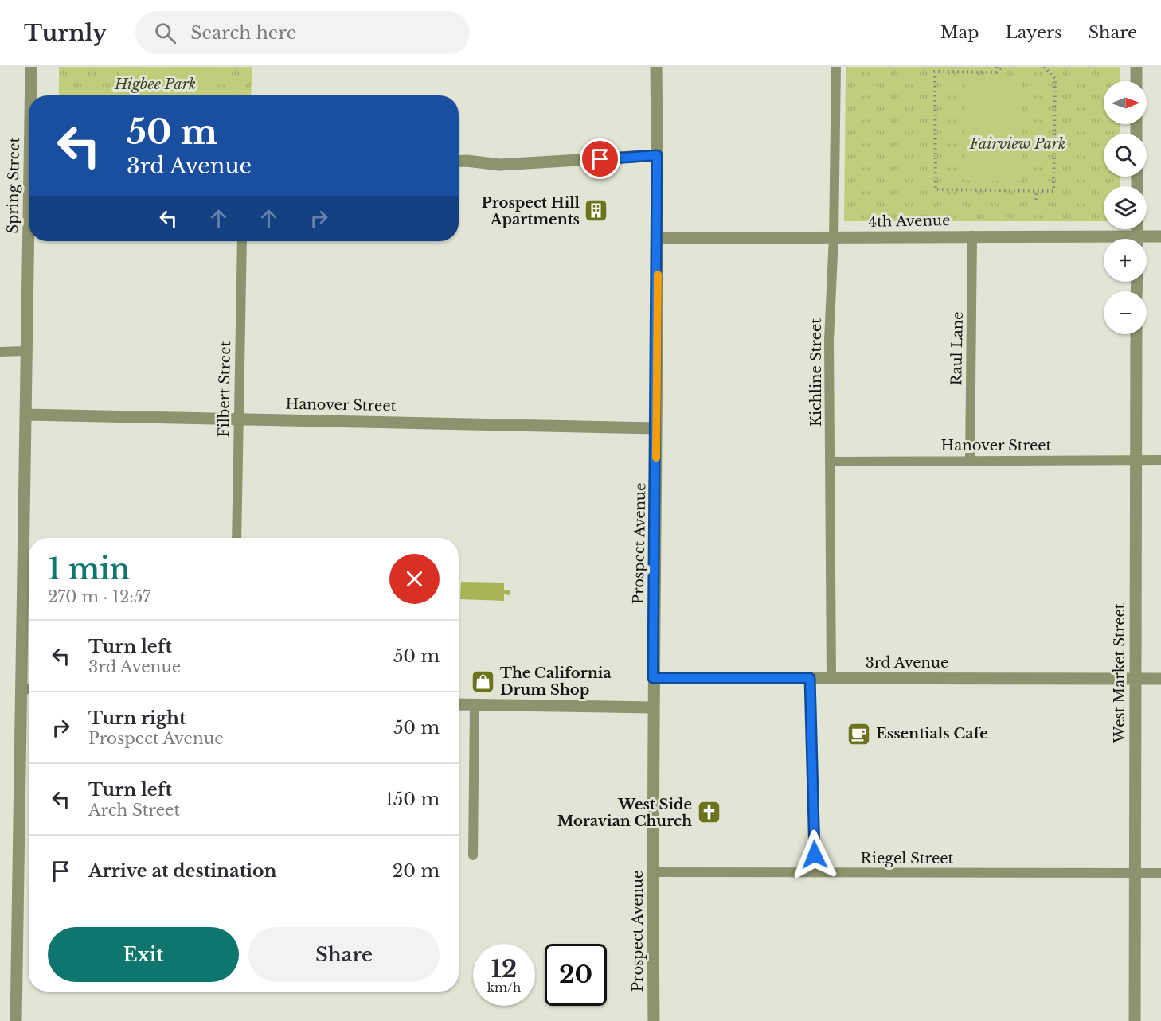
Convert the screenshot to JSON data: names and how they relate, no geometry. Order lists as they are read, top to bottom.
{
  "streets": {
    "street": [
      "Spring Street",
      "4th Avenue",
      "Hanover Street",
      "Prospect Avenue",
      "3rd Avenue",
      "West Market Street"
    ],
    "lane": [
      "Raul Lane",
      "Kichline Street",
      "Filbert Street",
      "Riegel Street"
    ]
  },
  "crossings": [
    ["Spring Street", "Hanover Street"],
    ["4th Avenue", "Raul Lane"],
    ["4th Avenue", "Kichline Street"],
    ["4th Avenue", "Prospect Avenue"],
    ["Raul Lane", "Hanover Street"],
    ["Kichline Street", "Hanover Street"],
    ["Kichline Street", "3rd Avenue"],
    ["Filbert Street", "Hanover Street"],
    ["Hanover Street", "Prospect Avenue"],
    ["Hanover Street", "West Market Street"],
    ["Prospect Avenue", "3rd Avenue"],
    ["Prospect Avenue", "Riegel Street"],
    ["3rd Avenue", "West Market Street"],
    ["West Market Street", "Riegel Street"]
  ],
  "parks": ["Higbee Park", "Fairview Park"],
  "places": {
    "building": ["Prospect Hill Apartments"],
    "shop": ["The California Drum Shop"],
    "cafe": ["Essentials Cafe"],
    "church": ["West Side Moravian Church"]
  },
  "north": "right",
  "page": {
    "header": "Turnly",
    "search": "Search here",
    "nav": ["Map", "Layers", "Share"],
    "map_buttons": ["+", "−"],
    "turn": ["50 m", "3rd Avenue"],
    "heading": ["1 min", "270 m · 12:57"],
    "list": [
      {
        "name": "Turn left",
        "note": "3rd Avenue",
        "value": "50 m"
      },
      {
        "name": "Turn right",
        "note": "Prospect Avenue",
        "value": "50 m"
      },
      {
        "name": "Turn left",
        "note": "Arch Street",
        "value": "150 m"
      },
      {
        "name": "Arrive at destination",
        "value": "20 m"
      }
    ],
    "buttons": ["Exit", "Share"],
    "speed": "12 km/h",
    "limit": "20"
  }
}
